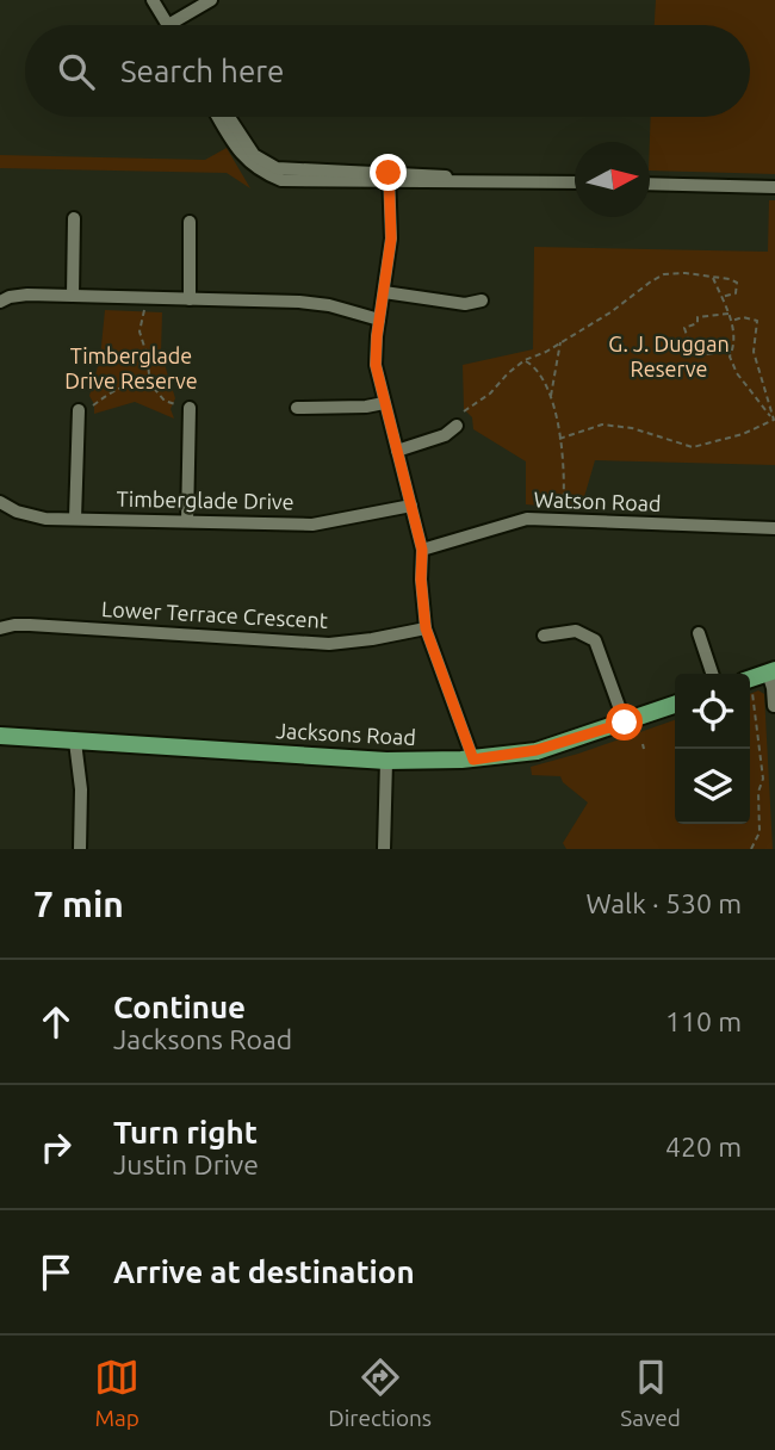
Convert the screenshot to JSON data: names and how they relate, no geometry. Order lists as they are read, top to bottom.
{
  "streets": {
    "main road": ["Jacksons Road"],
    "street": ["Timberglade Drive", "Watson Road", "Lower Terrace Crescent"]
  },
  "parks": ["G. J. Duggan Reserve", "Timberglade Drive Reserve"],
  "north": "right",
  "page": {
    "search": "Search here",
    "heading": ["7 min", "Walk · 530 m"],
    "list": [
      ["Continue", "Jacksons Road", "110 m"],
      ["Turn right", "Justin Drive", "420 m"],
      "Arrive at destination"
    ],
    "nav": ["Map", "Directions", "Saved"]
  }
}
